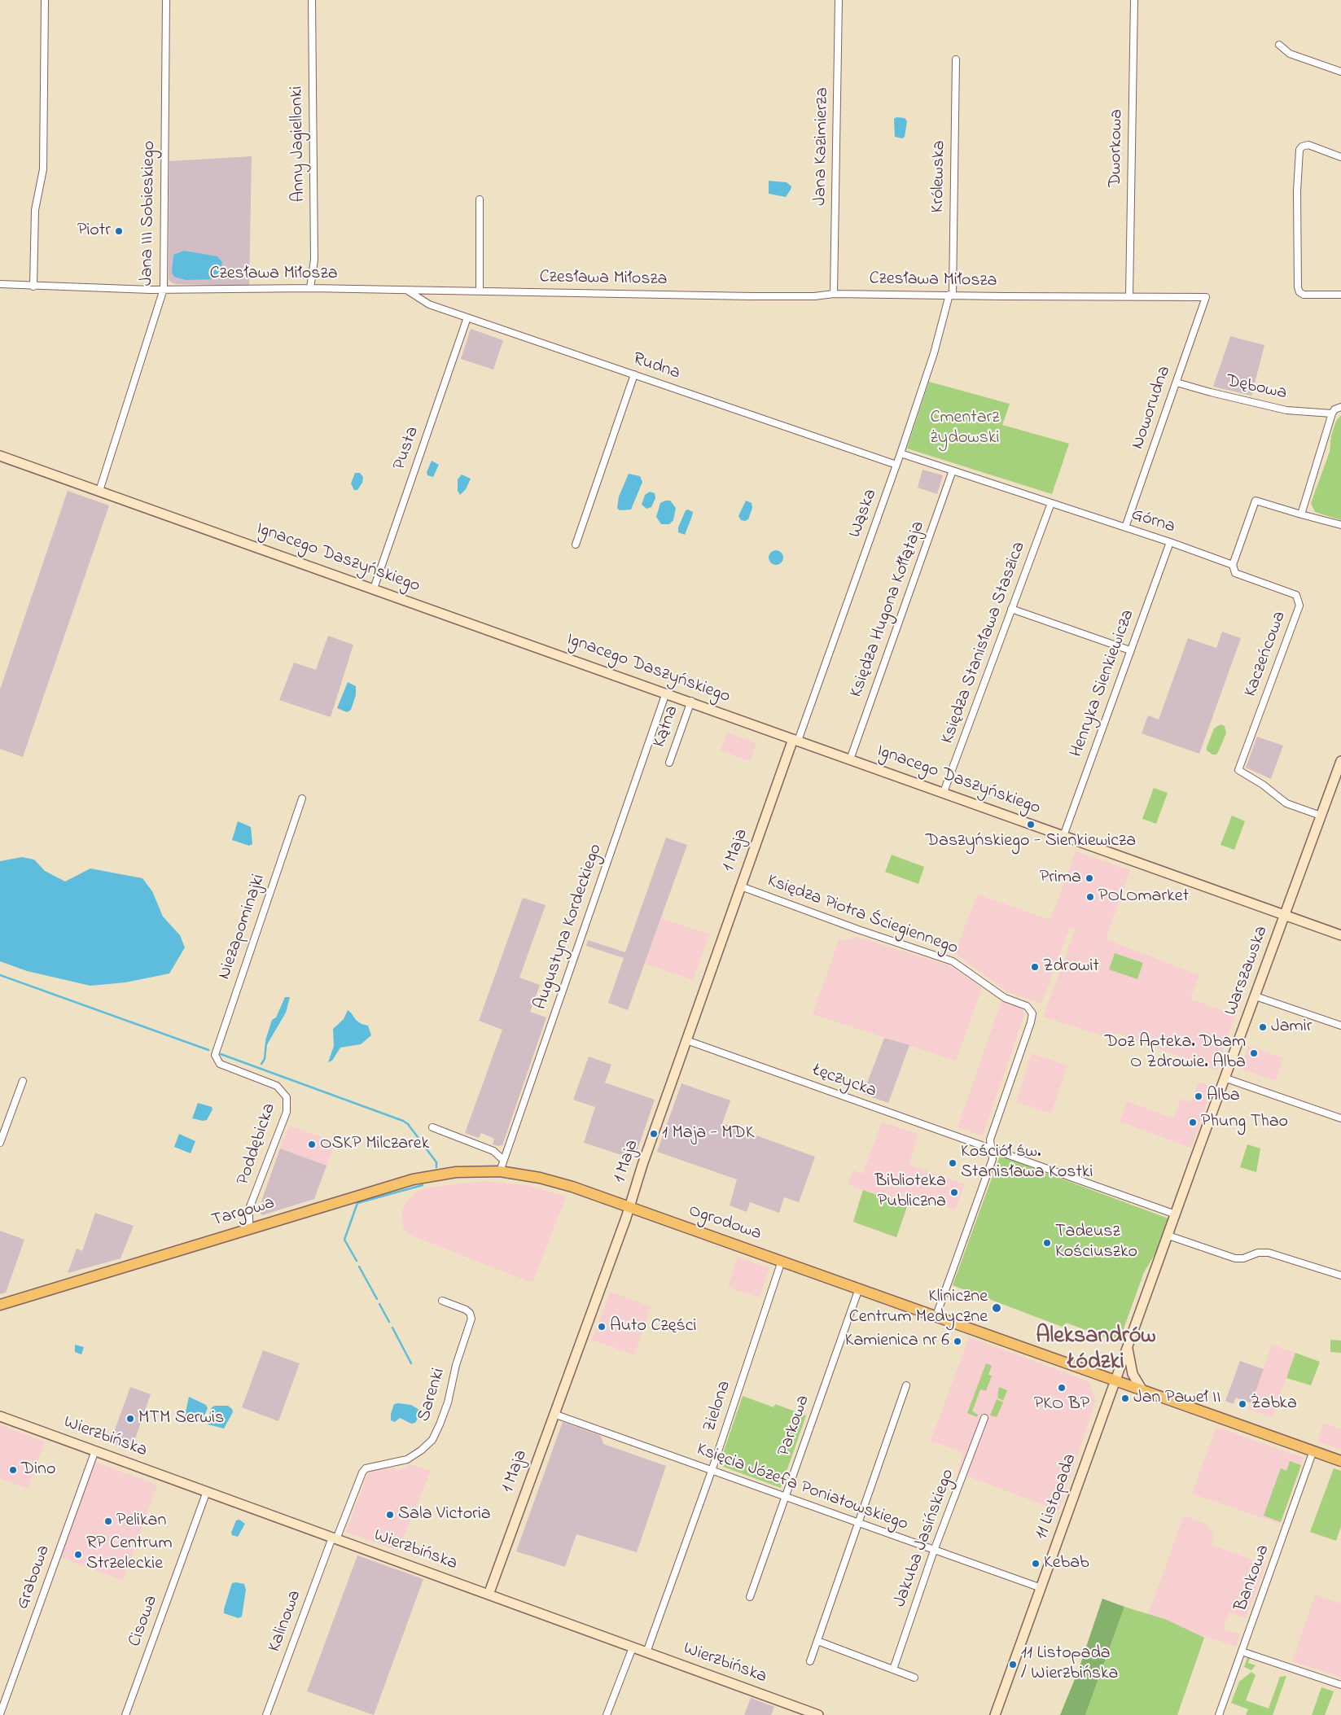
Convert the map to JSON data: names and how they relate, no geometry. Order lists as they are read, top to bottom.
{
  "streets": {
    "main road": ["Targowa", "Ogrodowa"],
    "street": [
      "Anny Jagiellonki",
      "Jana Kazimierza",
      "Dworkowa",
      "Królewska",
      "Jana III Sobieskiego",
      "Czesława Miłosza",
      "Rudna",
      "Dębowa",
      "Noworudna",
      "Pusta",
      "Wąska",
      "Górna",
      "Ignacego Daszyńskiego",
      "Księdza Hugona Kołłątaja",
      "Księdza Stanisława Staszica",
      "Kaczeńcowa",
      "Henryka Sienkiewicza",
      "Kątna",
      "1 Maja",
      "Księdza Piotra Ściegiennego",
      "Niezapominajki",
      "Augustyna Kordeckiego",
      "Warszawska",
      "Łęczycka",
      "Poddębicka",
      "Sarenki",
      "Zielona",
      "Parkowa",
      "Wierzbińska",
      "Księcia Józefa Poniatowskiego",
      "11 Listopada",
      "Jakuba Jasińskiego",
      "Grabowa",
      "Bankowa",
      "Cisowa",
      "Kalinowa"
    ]
  },
  "crossings": [
    ["Anny Jagiellonki", "Czesława Miłosza"],
    ["Jana Kazimierza", "Czesława Miłosza"],
    ["Dworkowa", "Czesława Miłosza"],
    ["Królewska", "Czesława Miłosza"],
    ["Królewska", "Wąska"],
    ["Jana III Sobieskiego", "Czesława Miłosza"],
    ["Jana III Sobieskiego", "Ignacego Daszyńskiego"],
    ["Czesława Miłosza", "Rudna"],
    ["Czesława Miłosza", "Noworudna"],
    ["Czesława Miłosza", "Wąska"],
    ["Rudna", "Pusta"],
    ["Rudna", "Wąska"],
    ["Dębowa", "Noworudna"],
    ["Noworudna", "Górna"],
    ["Pusta", "Ignacego Daszyńskiego"],
    ["Wąska", "Ignacego Daszyńskiego"],
    ["Wąska", "1 Maja"],
    ["Górna", "Księdza Hugona Kołłątaja"],
    ["Górna", "Księdza Stanisława Staszica"],
    ["Górna", "Kaczeńcowa"],
    ["Górna", "Henryka Sienkiewicza"],
    ["Ignacego Daszyńskiego", "Księdza Hugona Kołłątaja"],
    ["Ignacego Daszyńskiego", "Księdza Stanisława Staszica"],
    ["Ignacego Daszyńskiego", "Henryka Sienkiewicza"],
    ["Ignacego Daszyńskiego", "Kątna"],
    ["Ignacego Daszyńskiego", "1 Maja"],
    ["Ignacego Daszyńskiego", "Augustyna Kordeckiego"],
    ["Ignacego Daszyńskiego", "Warszawska"],
    ["Kaczeńcowa", "Warszawska"],
    ["1 Maja", "Księdza Piotra Ściegiennego"],
    ["1 Maja", "Łęczycka"],
    ["1 Maja", "Ogrodowa"],
    ["1 Maja", "Wierzbińska"],
    ["1 Maja", "Księcia Józefa Poniatowskiego"],
    ["Księdza Piotra Ściegiennego", "Łęczycka"],
    ["Niezapominajki", "Poddębicka"],
    ["Augustyna Kordeckiego", "Targowa"],
    ["Augustyna Kordeckiego", "Ogrodowa"],
    ["Warszawska", "Łęczycka"],
    ["Warszawska", "11 Listopada"],
    ["Poddębicka", "Targowa"],
    ["Targowa", "Ogrodowa"],
    ["Ogrodowa", "Zielona"],
    ["Ogrodowa", "Parkowa"],
    ["Ogrodowa", "11 Listopada"],
    ["Ogrodowa", "Bankowa"],
    ["Sarenki", "Wierzbińska"],
    ["Sarenki", "Kalinowa"],
    ["Zielona", "Wierzbińska"],
    ["Zielona", "Księcia Józefa Poniatowskiego"],
    ["Parkowa", "Księcia Józefa Poniatowskiego"],
    ["Wierzbińska", "Grabowa"],
    ["Wierzbińska", "Cisowa"],
    ["Wierzbińska", "Kalinowa"],
    ["Księcia Józefa Poniatowskiego", "11 Listopada"],
    ["Księcia Józefa Poniatowskiego", "Jakuba Jasińskiego"]
  ],
  "districts": ["Aleksandrów Łódzki"],
  "parks": ["Cmentarz żydowski"],
  "places": [
    "Piotr",
    "Daszyńskiego - Sienkiewicza",
    "Prima",
    "POLOmarket",
    "Zdrowit",
    "Jamir",
    "Doz Apteka. Dbam O Zdrowie. Alba",
    "Alba",
    "Phung Thao",
    "1 Maja - MDK",
    "OSKP Milczarek",
    "Kościół św. Stanisława Kostki",
    "Biblioteka Publiczna",
    "Tadeusz Kościuszko",
    "Kliniczne Centrum Medyczne",
    "Auto Części",
    "Kamienica nr 6",
    "PKO BP",
    "Jan Paweł II",
    "Żabka",
    "MTM Serwis",
    "Dino",
    "Sala Victoria",
    "Pelikan",
    "RP Centrum Strzeleckie",
    "Kebab",
    "11 Listopada / Wierzbińska"
  ]
}
